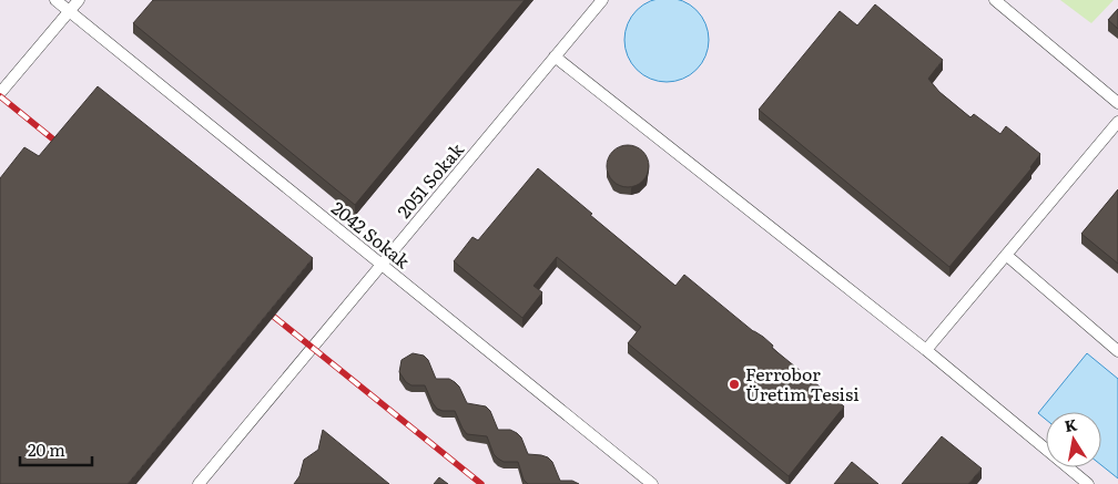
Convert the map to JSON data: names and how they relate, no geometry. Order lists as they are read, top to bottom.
{
  "streets": {
    "lane": ["2051 Sokak", "2042 Sokak"]
  },
  "crossings": [
    ["2051 Sokak", "2042 Sokak"]
  ],
  "places": ["Ferrobor Üretim Tesisi"],
  "scale_bar": "20 m",
  "north": "top"
}
